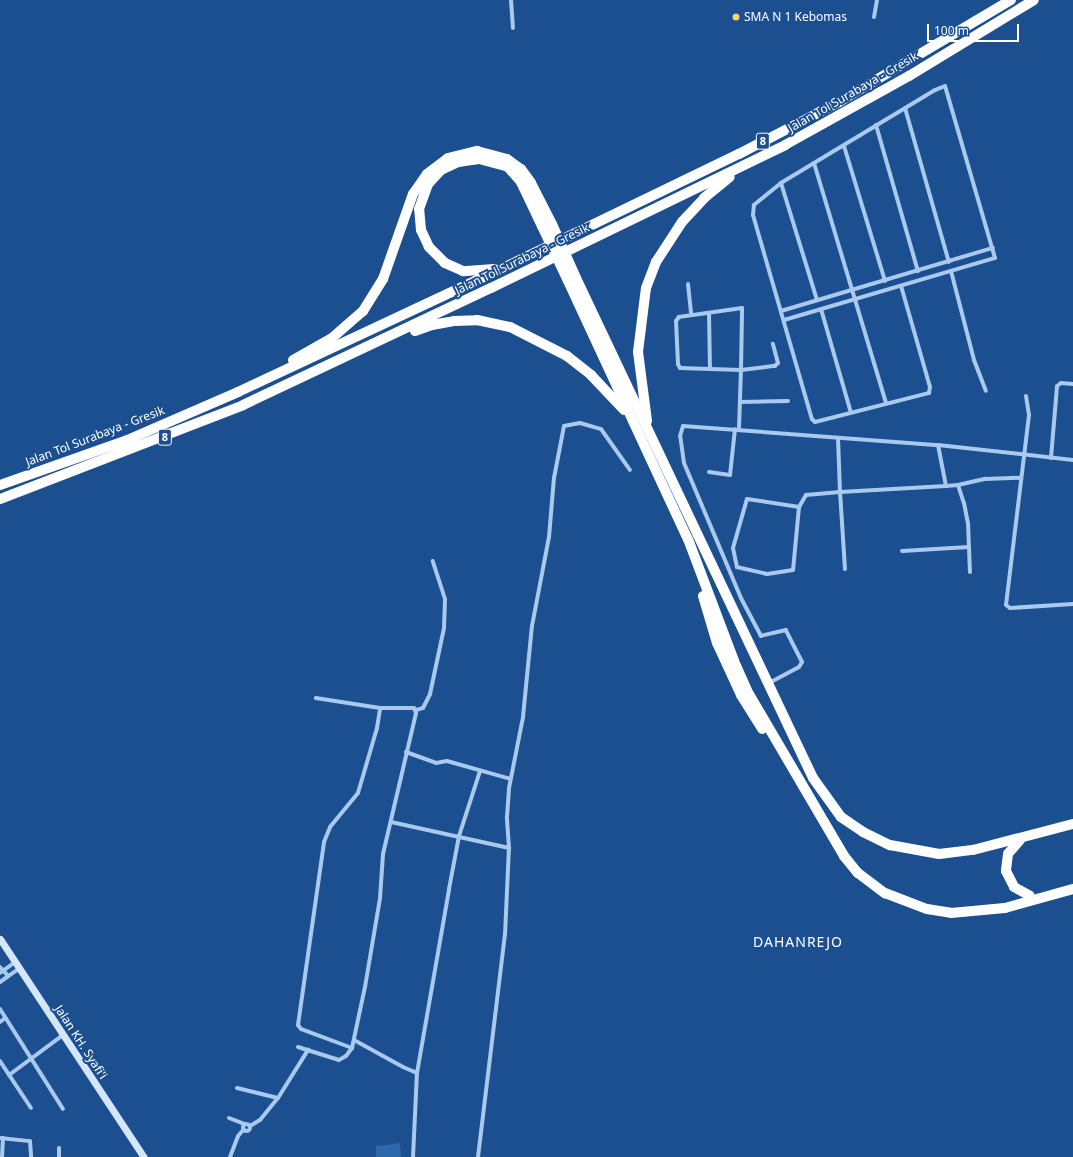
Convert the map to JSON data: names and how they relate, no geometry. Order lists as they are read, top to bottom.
{
  "streets": {
    "highway": ["Jalan Tol Surabaya - Gresik", "8"],
    "main road": ["Jalan KH. Syafi'i"]
  },
  "districts": ["DAHANREJO"],
  "places": ["SMA N 1 Kebomas"],
  "scale_bar": "100 m"
}
